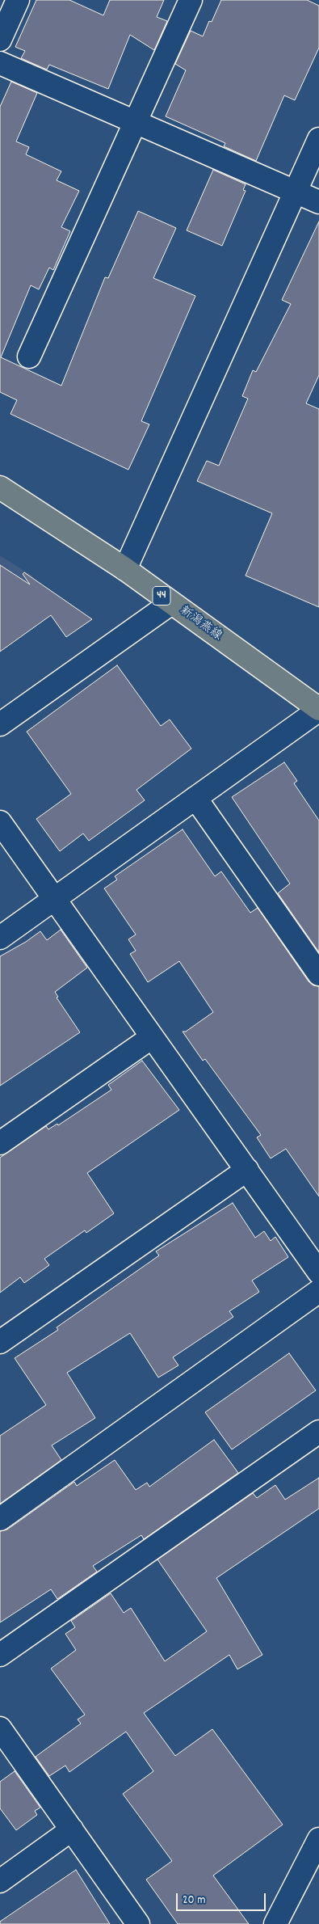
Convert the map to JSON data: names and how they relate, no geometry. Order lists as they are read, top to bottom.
{
  "streets": {
    "main road": ["44", "新潟燕線"]
  },
  "scale_bar": "20 m"
}
